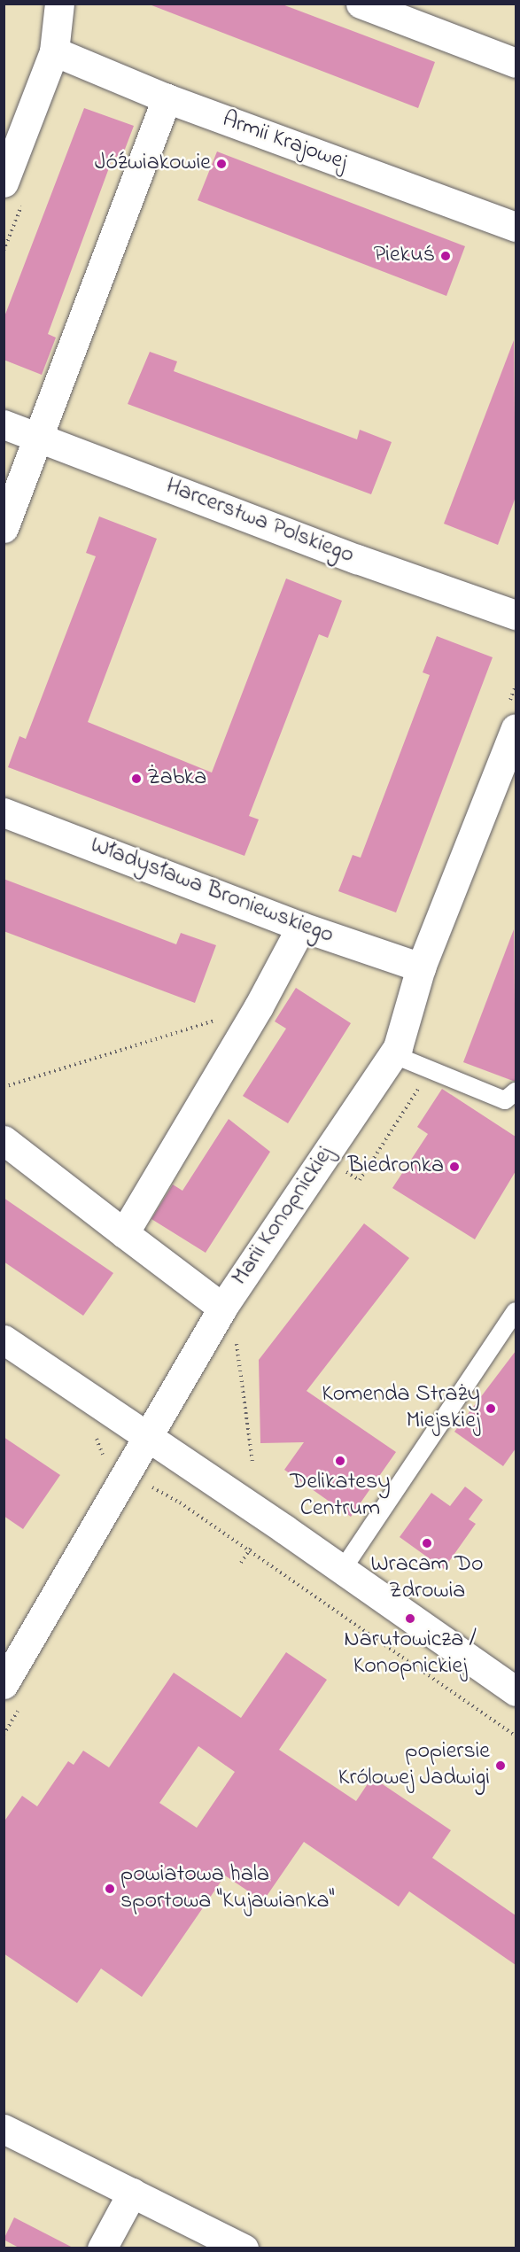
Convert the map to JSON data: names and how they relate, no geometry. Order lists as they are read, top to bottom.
{
  "streets": {
    "street": [
      "Armii Krajowej",
      "Harcerstwa Polskiego",
      "Władysława Broniewskiego",
      "Marii Konopnickiej"
    ]
  },
  "crossings": [
    ["Władysława Broniewskiego", "Marii Konopnickiej"]
  ],
  "places": [
    "Jóźwiakowie",
    "Piekuś",
    "Żabka",
    "Biedronka",
    "Komenda Straży Miejskiej",
    "Delikatesy Centrum",
    "Wracam Do Zdrowia",
    "Narutowicza / Konopnickiej",
    "popiersie Królowej Jadwigi",
    "powiatowa hala sportowa \"Kujawianka\""
  ]
}
